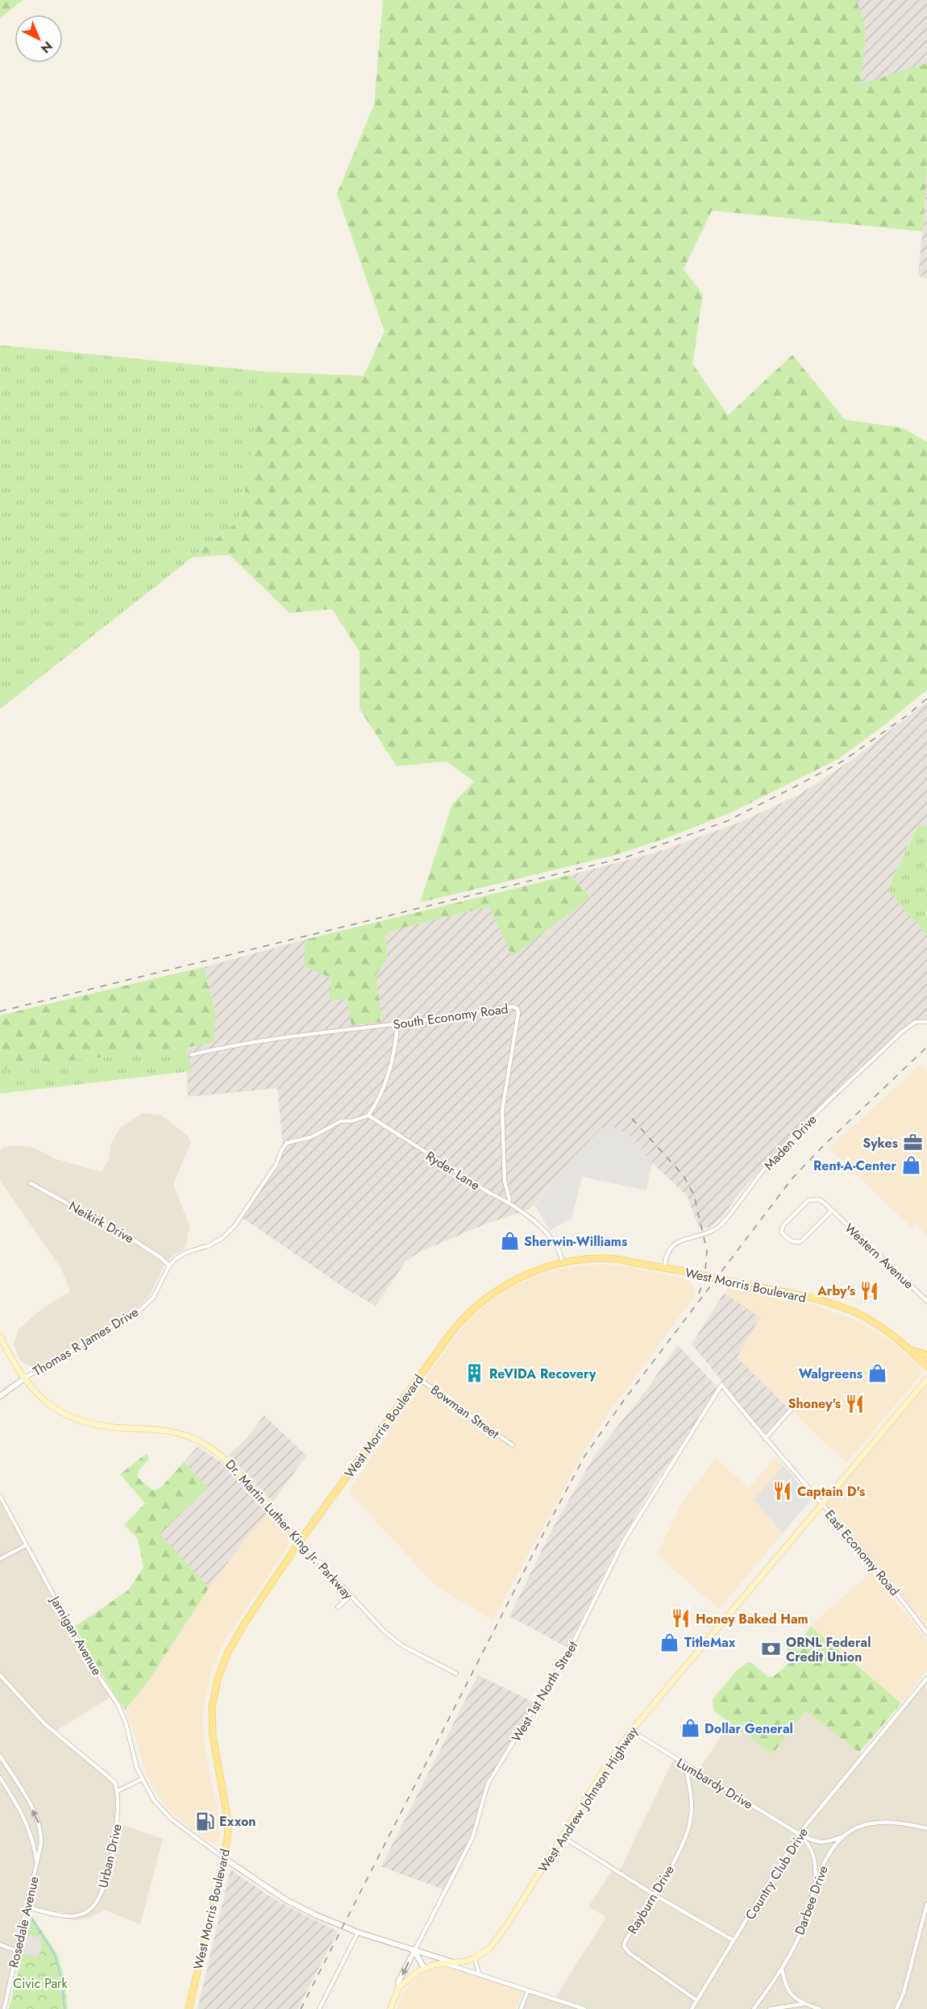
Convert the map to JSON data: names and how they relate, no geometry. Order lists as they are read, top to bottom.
{
  "streets": {
    "main road": [
      "West Morris Boulevard",
      "Dr. Martin Luther King Jr. Parkway",
      "West 1st North Street",
      "West Andrew Johnson Highway"
    ],
    "street": [
      "South Economy Road",
      "Maden Drive",
      "Ryder Lane",
      "Neikirk Drive",
      "Western Avenue",
      "Thomas R James Drive",
      "Bowman Street",
      "East Economy Road",
      "Jarnigan Avenue",
      "Lumbardy Drive",
      "Urban Drive",
      "Country Club Drive",
      "Rayburn Drive",
      "Darbee Drive",
      "Rosedale Avenue"
    ]
  },
  "crossings": [
    ["South Economy Road", "Ryder Lane"],
    ["Maden Drive", "West Morris Boulevard"],
    ["Ryder Lane", "West Morris Boulevard"],
    ["Ryder Lane", "Thomas R James Drive"],
    ["Neikirk Drive", "Thomas R James Drive"],
    ["West Morris Boulevard", "Bowman Street"],
    ["West Morris Boulevard", "Dr. Martin Luther King Jr. Parkway"],
    ["West Morris Boulevard", "Jarnigan Avenue"],
    ["Thomas R James Drive", "Dr. Martin Luther King Jr. Parkway"],
    ["East Economy Road", "West 1st North Street"],
    ["East Economy Road", "West Andrew Johnson Highway"],
    ["West 1st North Street", "West Andrew Johnson Highway"],
    ["Lumbardy Drive", "West Andrew Johnson Highway"],
    ["Lumbardy Drive", "Country Club Drive"],
    ["Lumbardy Drive", "Rayburn Drive"],
    ["Urban Drive", "Rosedale Avenue"],
    ["Country Club Drive", "Rayburn Drive"]
  ],
  "parks": ["Civic Park"],
  "places": {
    "office": ["Sykes"],
    "shop": [
      "Rent-A-Center",
      "Sherwin-Williams",
      "Walgreens",
      "TitleMax",
      "Dollar General"
    ],
    "restaurant": [
      "Arby's",
      "Shoney's",
      "Captain D's",
      "Honey Baked Ham"
    ],
    "building": ["ReVIDA Recovery"],
    "bank": ["ORNL Federal Credit Union"],
    "fuel station": ["Exxon"]
  },
  "north": "bottom right"
}
